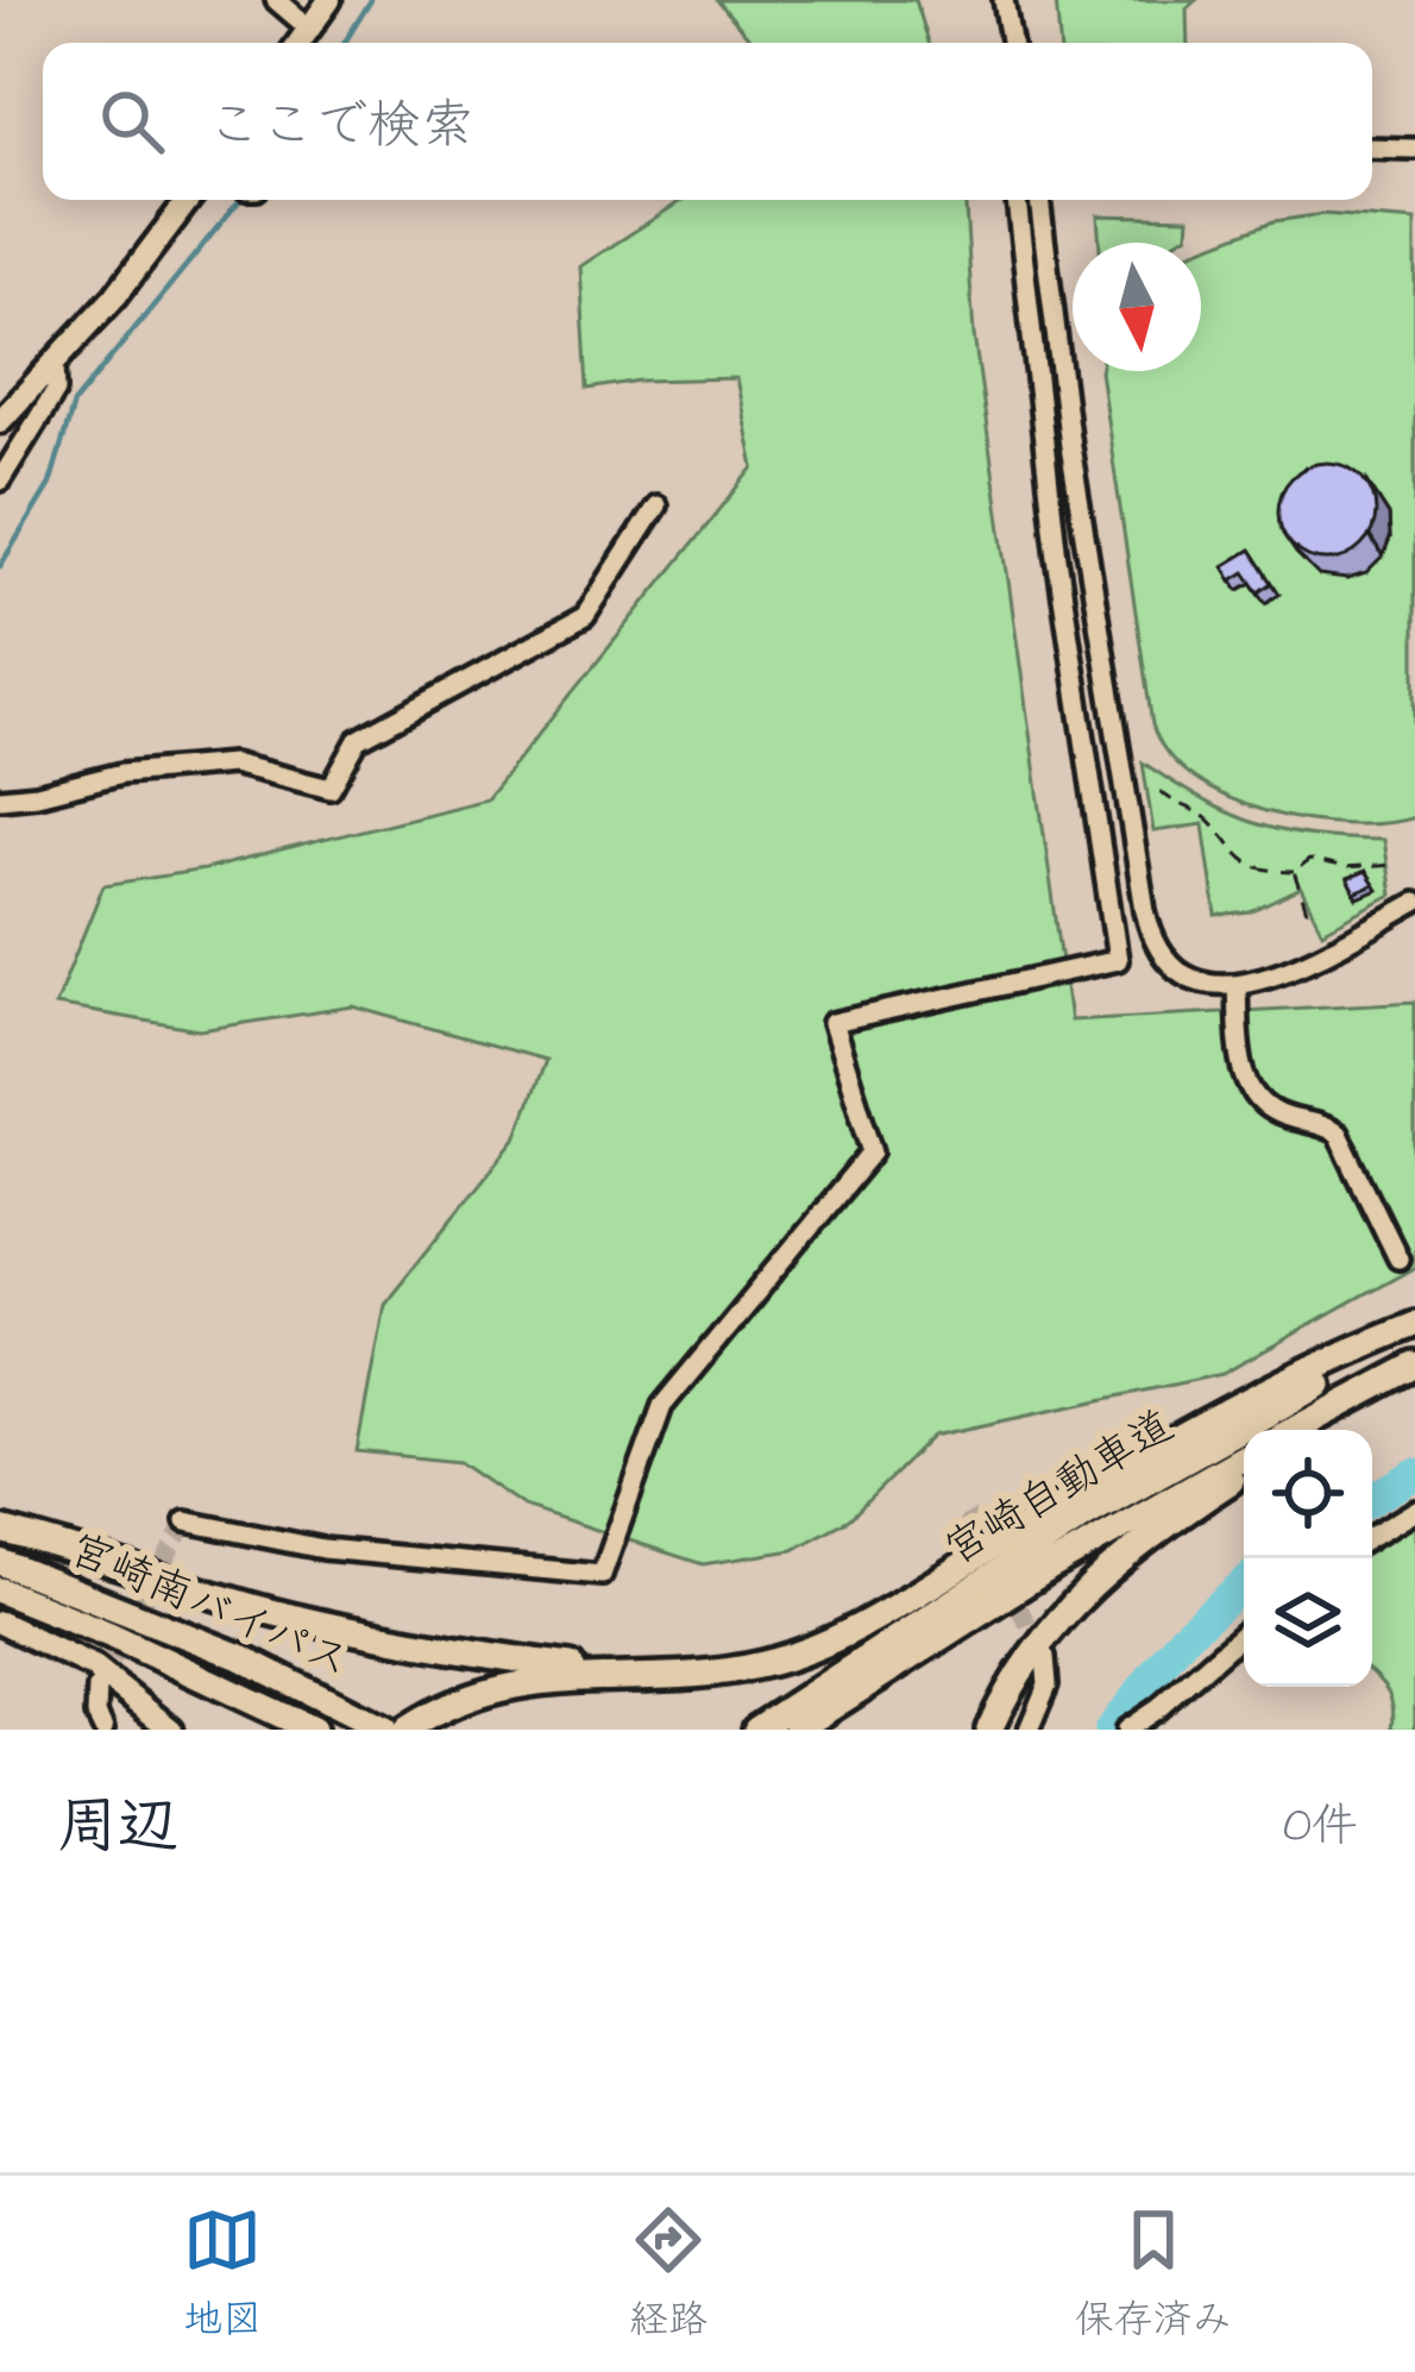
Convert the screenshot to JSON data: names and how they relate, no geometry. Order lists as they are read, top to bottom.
{
  "streets": {
    "highway": ["宮崎自動車道", "宮崎南バイパス"]
  },
  "north": "bottom",
  "page": {
    "search": "ここで検索",
    "heading": ["周辺", "0件"],
    "nav": ["地図", "経路", "保存済み"]
  }
}
